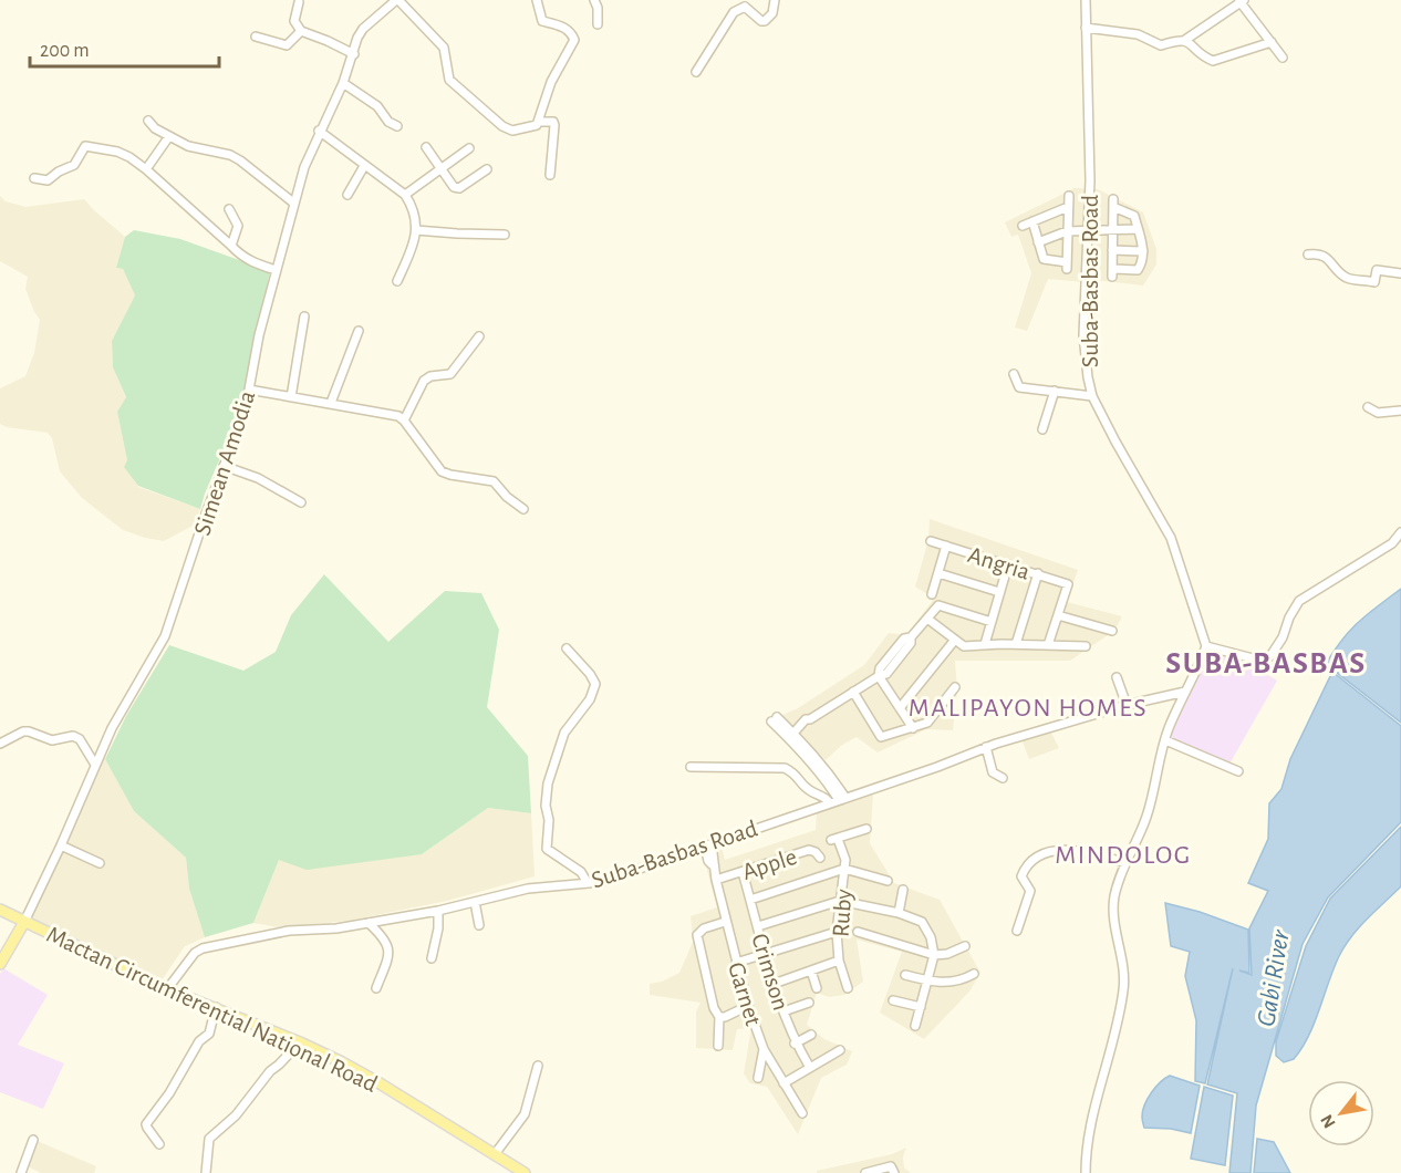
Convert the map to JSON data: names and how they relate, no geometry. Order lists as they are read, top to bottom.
{
  "streets": {
    "main road": ["Mactan Circumferential National Road"],
    "street": [
      "Suba-Basbas Road",
      "Simean Amodia",
      "Angria",
      "Apple",
      "Ruby",
      "Crimson",
      "Garnet"
    ]
  },
  "crossings": [
    ["Suba-Basbas Road", "Garnet"],
    ["Suba-Basbas Road", "Mactan Circumferential National Road"],
    ["Simean Amodia", "Mactan Circumferential National Road"],
    ["Apple", "Crimson"],
    ["Apple", "Garnet"]
  ],
  "districts": ["SUBA-BASBAS", "MALIPAYON HOMES", "MINDOLOG"],
  "water": ["Gabi River"],
  "scale_bar": "200 m",
  "north": "bottom left"
}
